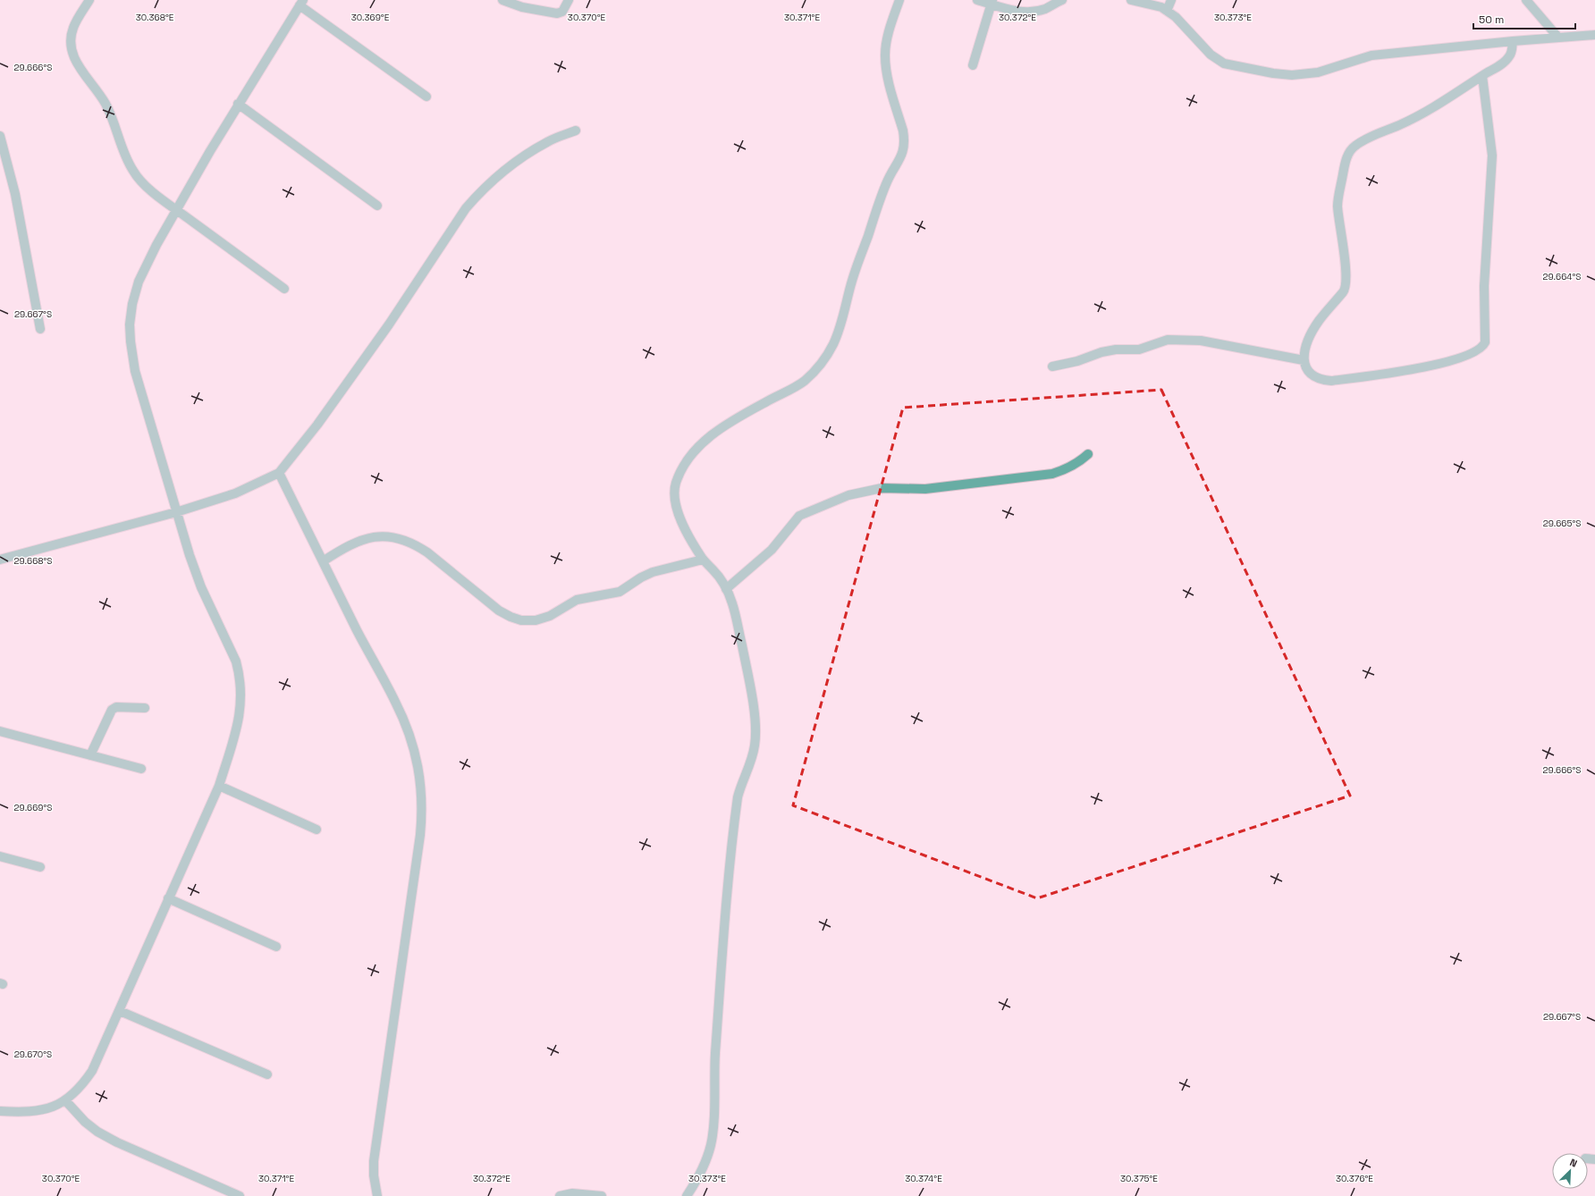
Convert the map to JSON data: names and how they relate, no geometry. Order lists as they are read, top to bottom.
{
  "scale_bar": "50 m",
  "north": "top right",
  "coordinates": [
    "30.368°E",
    "30.370°E",
    "30.371°E",
    "30.372°E",
    "30.369°E",
    "30.373°E",
    "29.666°S",
    "29.664°S",
    "29.667°S",
    "29.665°S",
    "29.668°S",
    "29.669°S",
    "29.670°S",
    "30.374°E",
    "30.375°E",
    "30.376°E"
  ]
}
